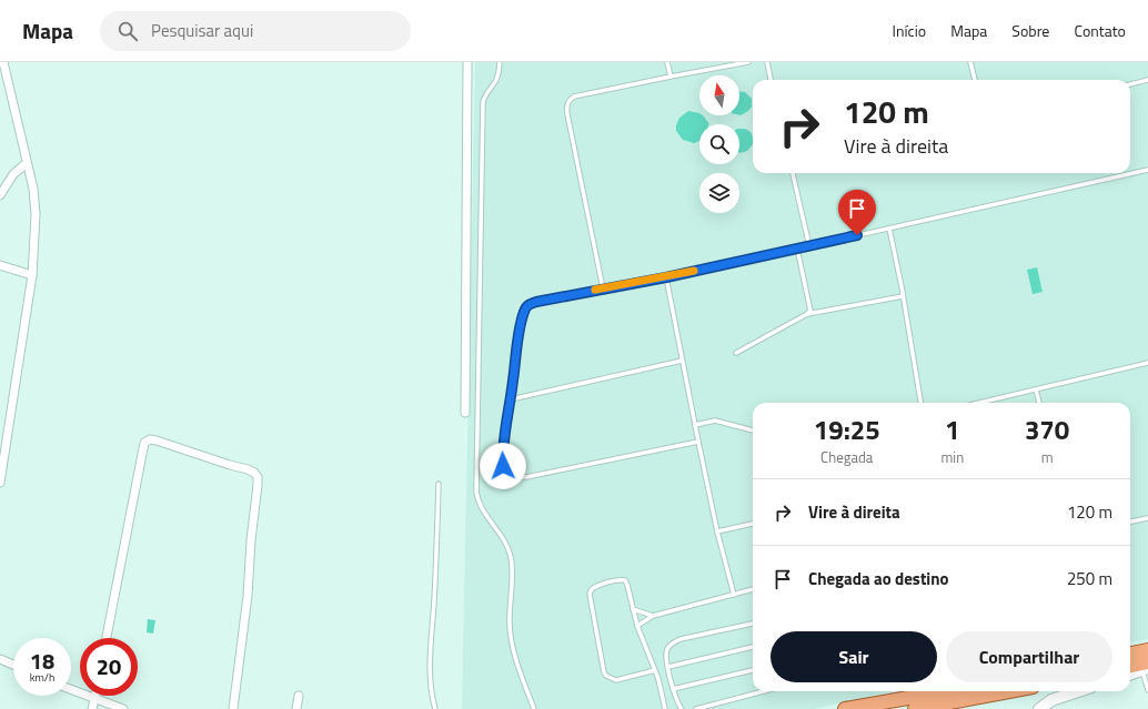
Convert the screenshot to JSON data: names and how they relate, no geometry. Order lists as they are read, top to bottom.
{
  "north": "top",
  "page": {
    "header": "Mapa",
    "search": "Pesquisar aqui",
    "nav": [
      "Início",
      "Mapa",
      "Sobre",
      "Contato"
    ],
    "turn": ["120 m", "Vire à direita"],
    "eta": [
      "19:25",
      "Chegada",
      "1",
      "min",
      "370",
      "m"
    ],
    "list": [
      {
        "name": "Vire à direita",
        "value": "120 m"
      },
      {
        "name": "Chegada ao destino",
        "value": "250 m"
      }
    ],
    "buttons": ["Sair", "Compartilhar"],
    "speed": "18 km/h",
    "limit": "20"
  }
}
